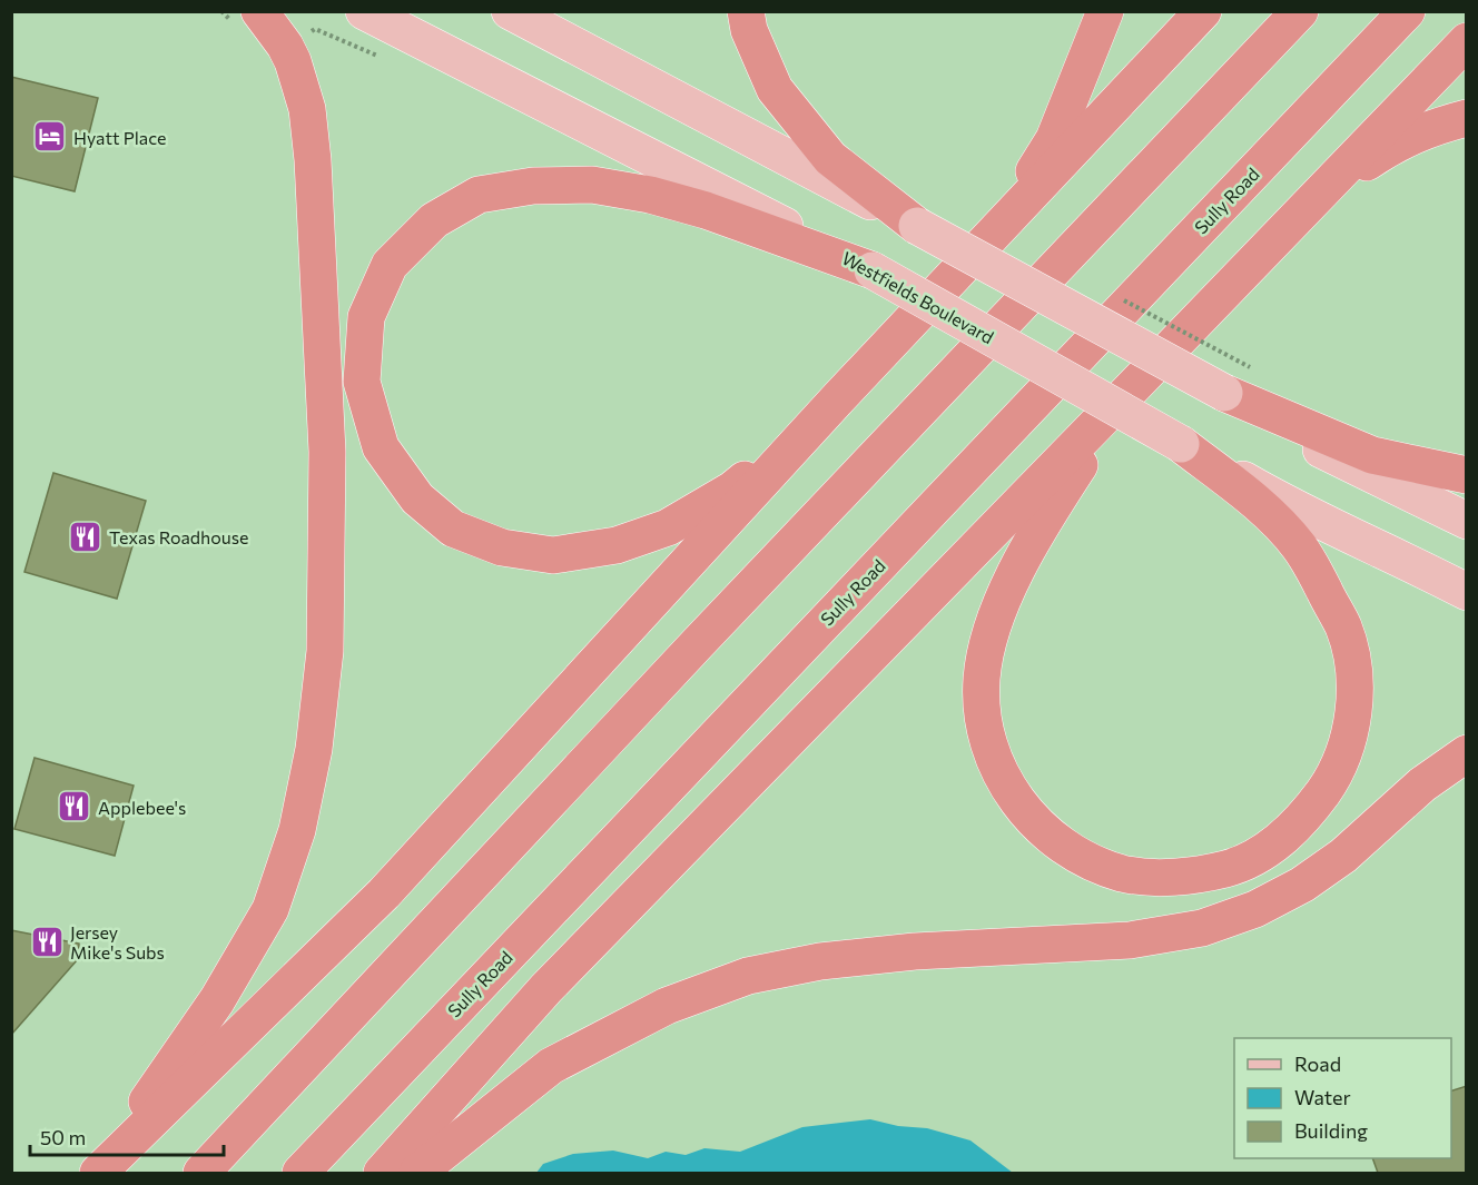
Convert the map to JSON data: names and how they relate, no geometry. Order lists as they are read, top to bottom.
{
  "streets": {
    "highway": ["Sully Road"],
    "main road": ["Westfields Boulevard"]
  },
  "places": {
    "hotel": ["Hyatt Place"],
    "restaurant": ["Texas Roadhouse", "Applebee's", "Jersey Mike's Subs"]
  },
  "legend": ["Road", "Water", "Building"],
  "scale_bar": "50 m"
}
